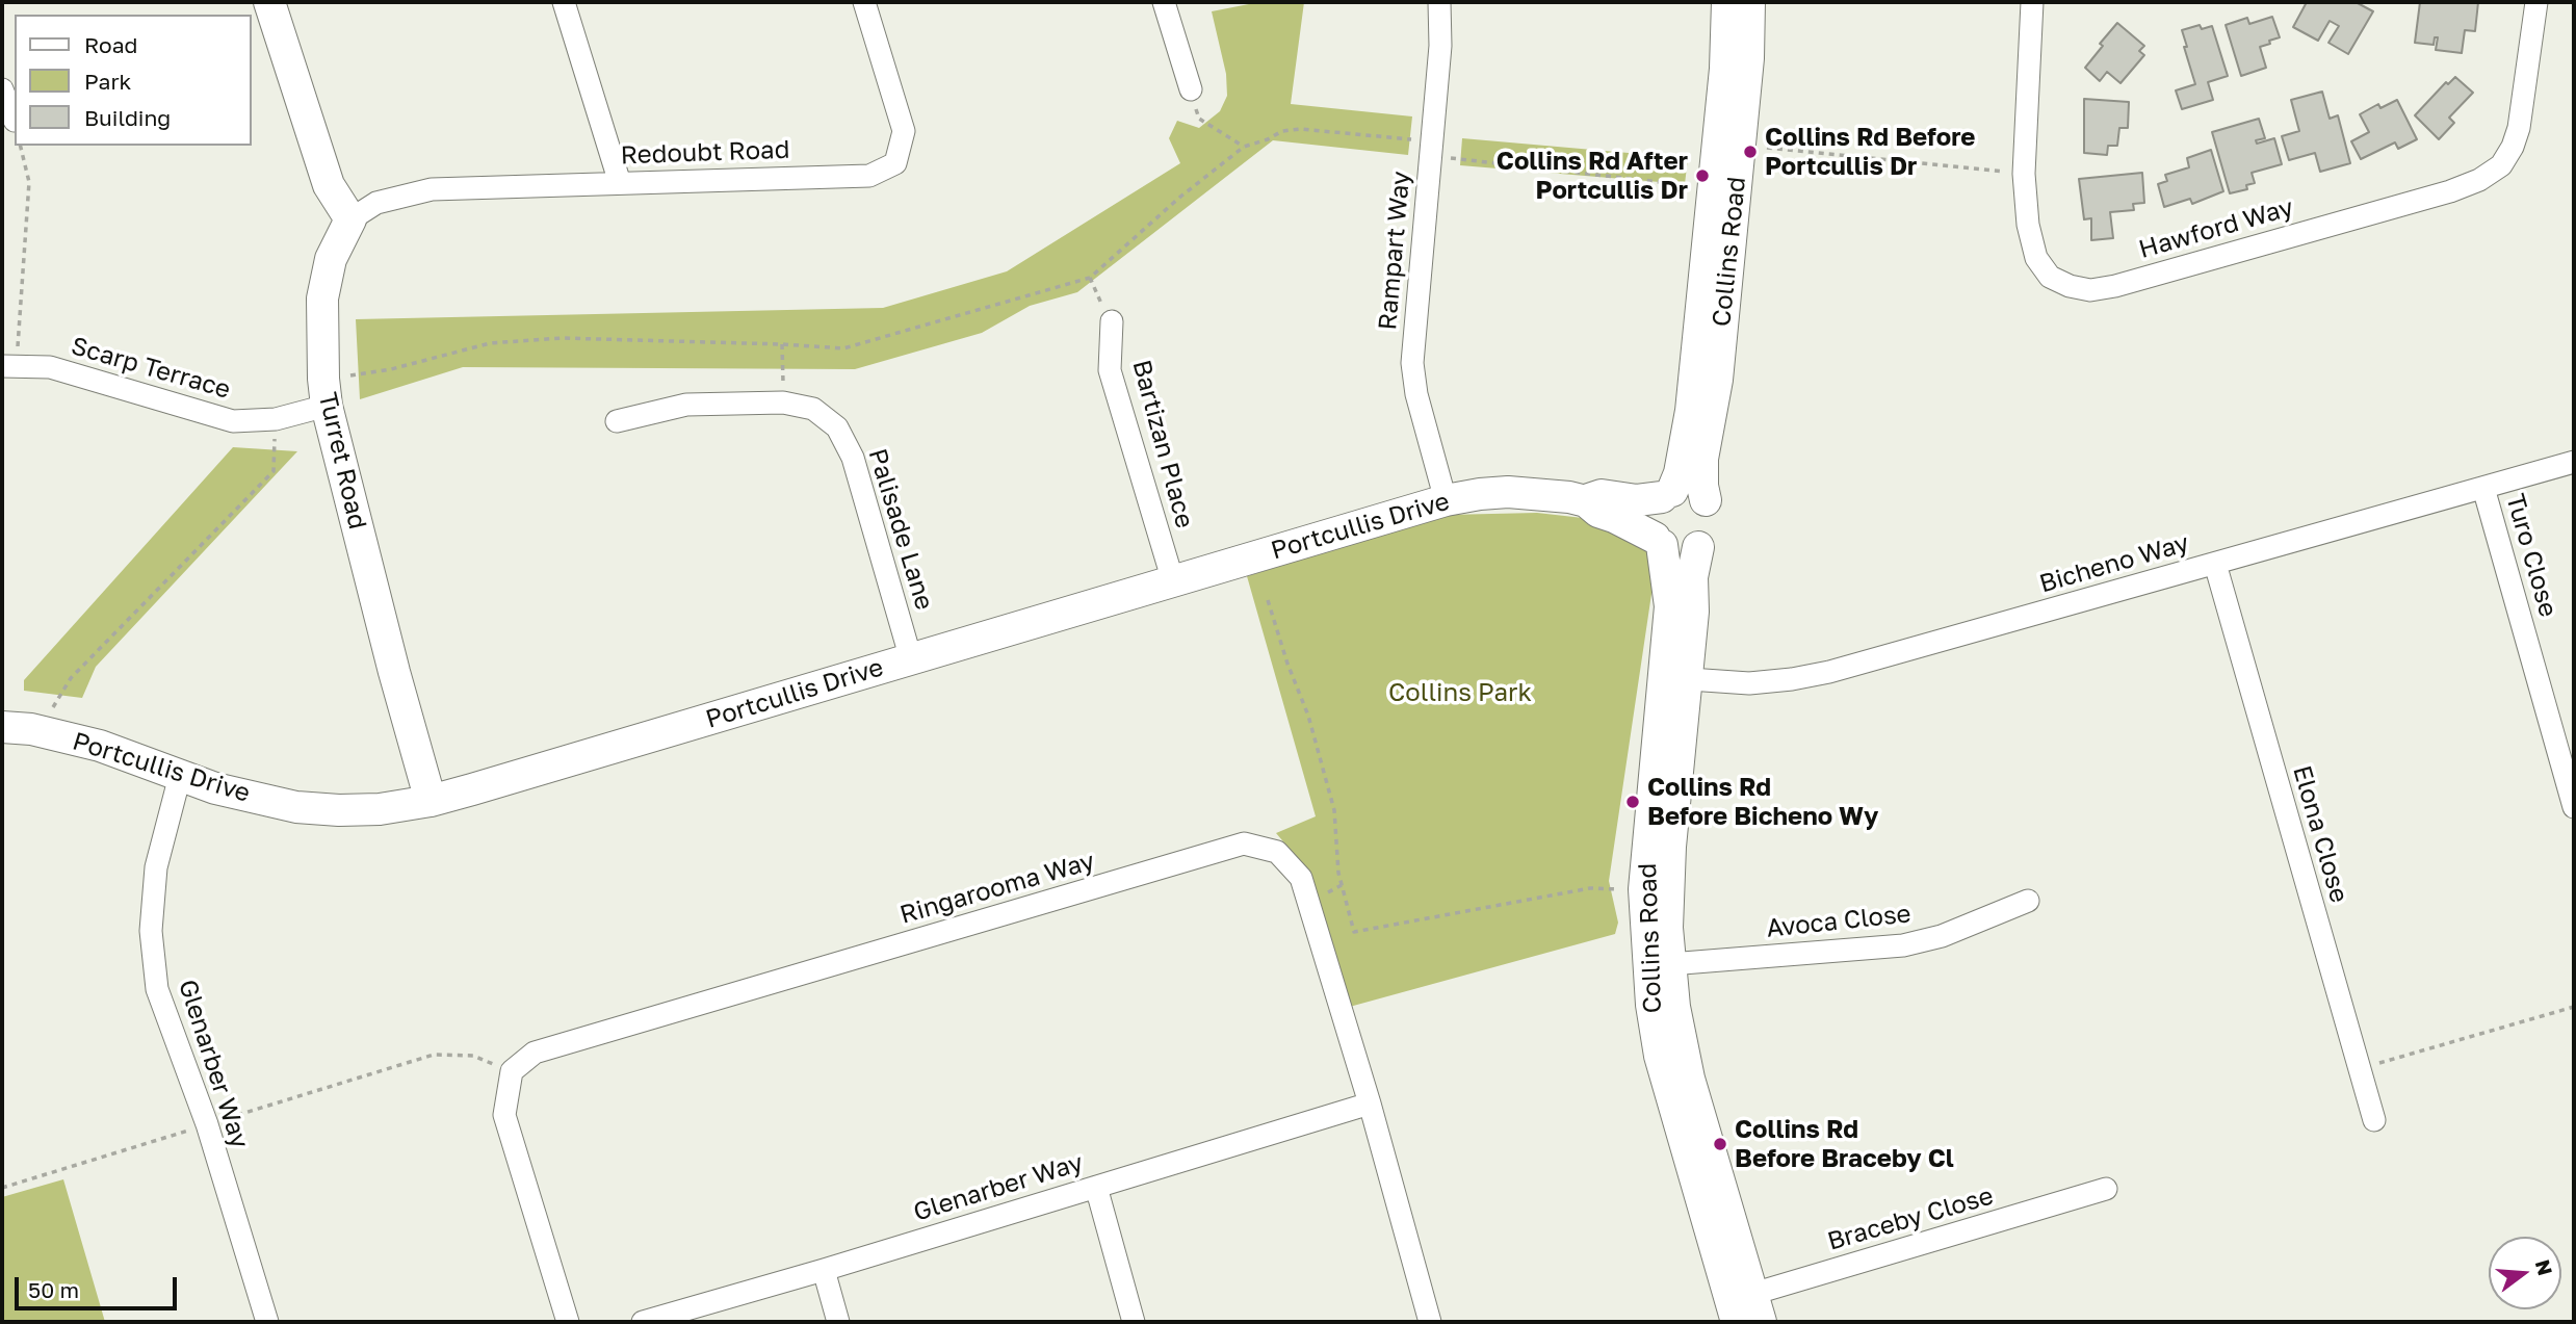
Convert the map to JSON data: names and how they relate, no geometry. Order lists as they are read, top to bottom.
{
  "streets": {
    "street": [
      "Redoubt Road",
      "Hawford Way",
      "Rampart Way",
      "Collins Road",
      "Scarp Terrace",
      "Bartizan Place",
      "Turret Road",
      "Portcullis Drive",
      "Palisade Lane",
      "Turo Close",
      "Bicheno Way",
      "Elona Close",
      "Ringarooma Way",
      "Avoca Close",
      "Glenarber Way",
      "Braceby Close"
    ]
  },
  "crossings": [
    ["Redoubt Road", "Turret Road"],
    ["Rampart Way", "Portcullis Drive"],
    ["Collins Road", "Portcullis Drive"],
    ["Collins Road", "Bicheno Way"],
    ["Collins Road", "Avoca Close"],
    ["Collins Road", "Braceby Close"],
    ["Scarp Terrace", "Turret Road"],
    ["Bartizan Place", "Portcullis Drive"],
    ["Turret Road", "Portcullis Drive"],
    ["Portcullis Drive", "Palisade Lane"],
    ["Portcullis Drive", "Glenarber Way"],
    ["Turo Close", "Bicheno Way"],
    ["Bicheno Way", "Elona Close"],
    ["Ringarooma Way", "Glenarber Way"]
  ],
  "parks": ["Collins Park"],
  "places": [
    "Collins Rd Before Portcullis Dr",
    "Collins Rd After Portcullis Dr",
    "Collins Rd Before Bicheno Wy",
    "Collins Rd Before Braceby Cl"
  ],
  "legend": ["Road", "Park", "Building"],
  "scale_bar": "50 m",
  "north": "right"
}
